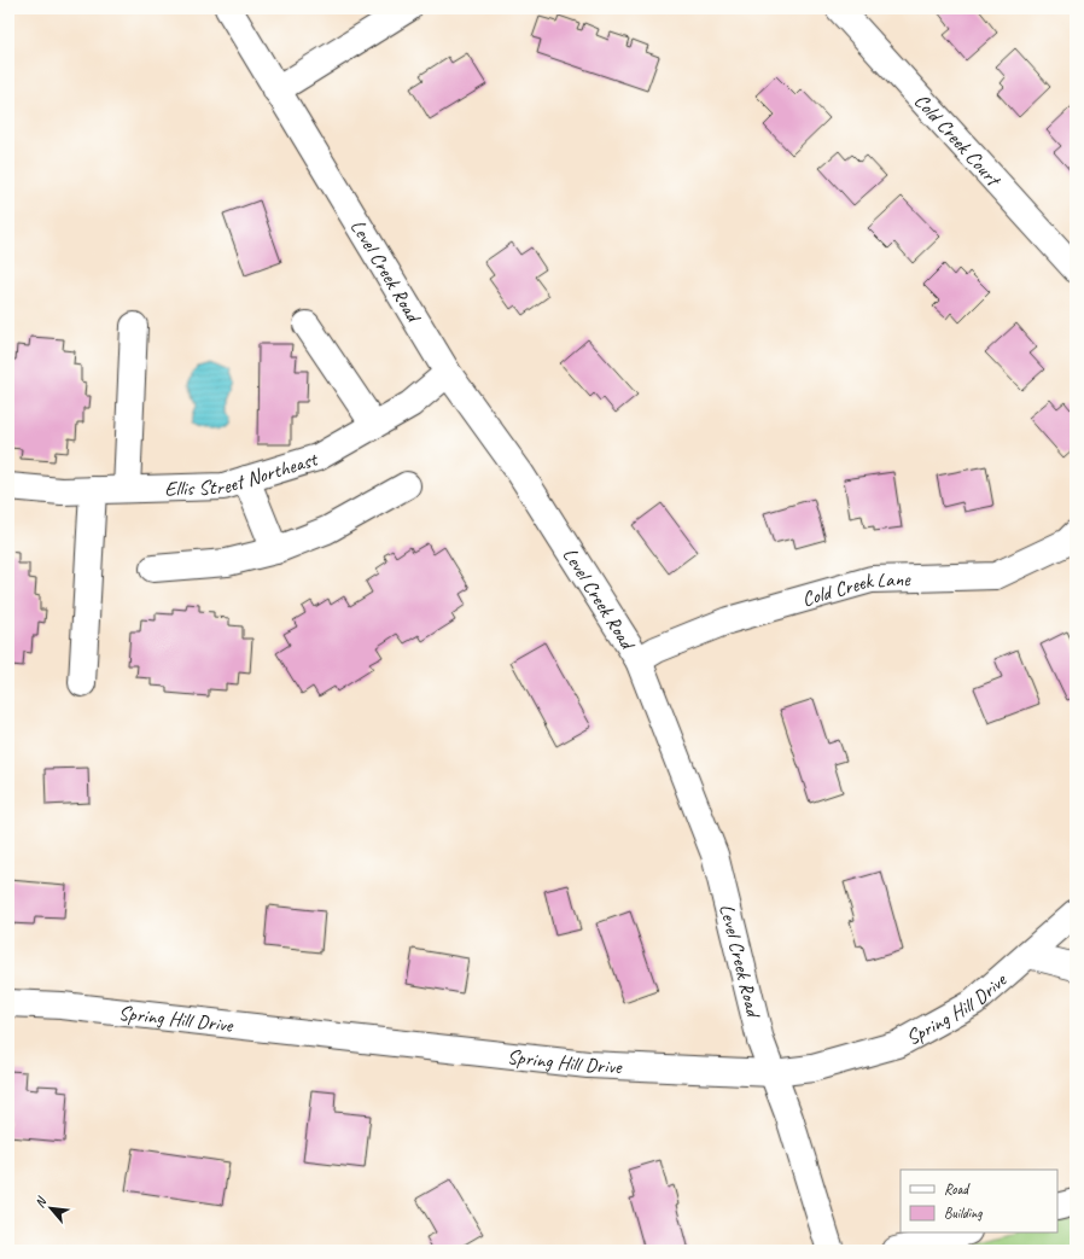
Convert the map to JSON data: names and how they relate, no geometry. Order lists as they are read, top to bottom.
{
  "streets": {
    "street": [
      "Cold Creek Court",
      "Level Creek Road",
      "Ellis Street Northeast",
      "Cold Creek Lane",
      "Spring Hill Drive"
    ]
  },
  "crossings": [
    ["Level Creek Road", "Ellis Street Northeast"],
    ["Level Creek Road", "Cold Creek Lane"],
    ["Level Creek Road", "Spring Hill Drive"]
  ],
  "legend": ["Road", "Building"],
  "north": "top left"
}
